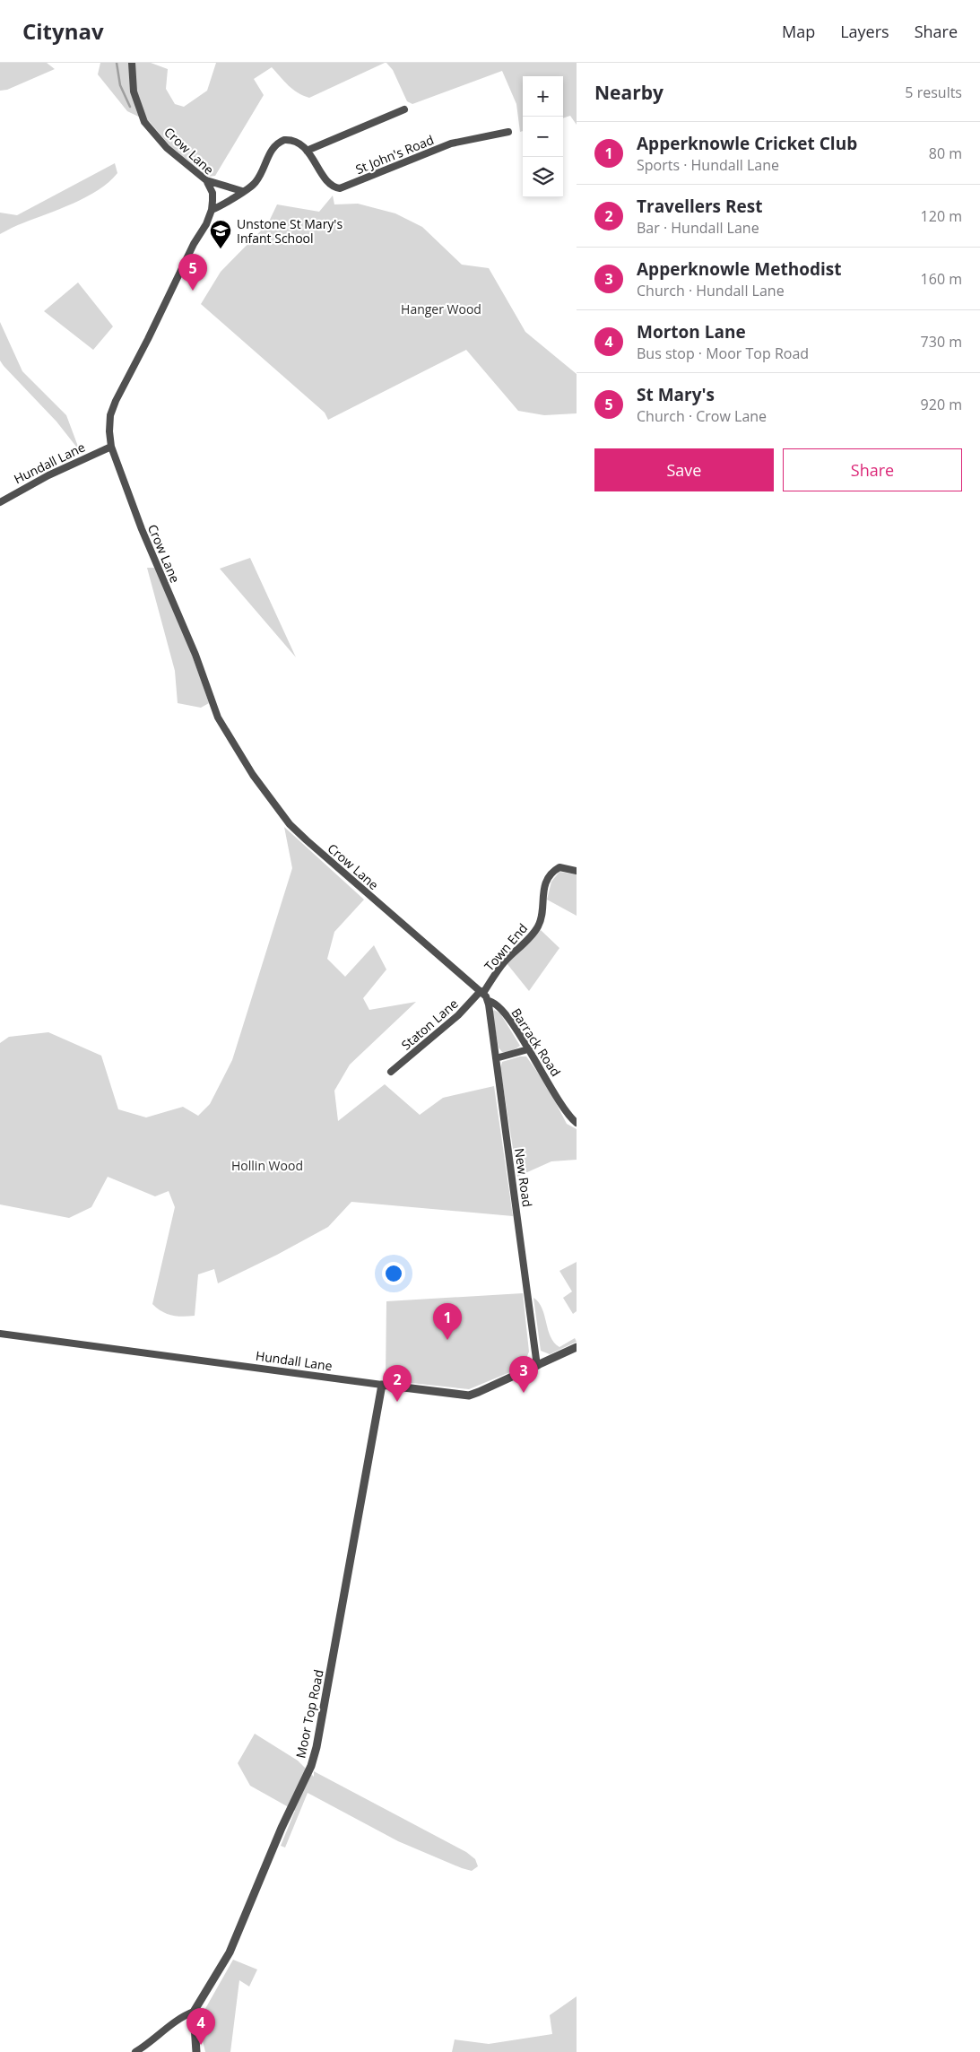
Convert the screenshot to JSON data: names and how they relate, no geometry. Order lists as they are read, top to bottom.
{
  "streets": {
    "street": [
      "Crow Lane",
      "St John's Road",
      "Hundall Lane",
      "Town End",
      "Staton Lane",
      "Barrack Road",
      "New Road",
      "Moor Top Road"
    ]
  },
  "crossings": [
    ["Crow Lane", "St John's Road"],
    ["Crow Lane", "Hundall Lane"],
    ["Crow Lane", "Town End"],
    ["Crow Lane", "Staton Lane"],
    ["Crow Lane", "New Road"],
    ["Hundall Lane", "New Road"],
    ["Hundall Lane", "Moor Top Road"],
    ["Town End", "Staton Lane"],
    ["Town End", "New Road"],
    ["Staton Lane", "New Road"],
    ["Barrack Road", "New Road"]
  ],
  "parks": ["Hanger Wood", "Hollin Wood"],
  "places": {
    "school or university": ["Unstone St Mary's Infant School"]
  },
  "page": {
    "header": "Citynav",
    "nav": ["Map", "Layers", "Share"],
    "heading": ["Nearby", "5 results"],
    "map_buttons": ["+", "−"],
    "list": [
      {
        "mark": "1",
        "name": "Apperknowle Cricket Club",
        "note": "Sports · Hundall Lane",
        "value": "80 m"
      },
      {
        "mark": "2",
        "name": "Travellers Rest",
        "note": "Bar · Hundall Lane",
        "value": "120 m"
      },
      {
        "mark": "3",
        "name": "Apperknowle Methodist",
        "note": "Church · Hundall Lane",
        "value": "160 m"
      },
      {
        "mark": "4",
        "name": "Morton Lane",
        "note": "Bus stop · Moor Top Road",
        "value": "730 m"
      },
      {
        "mark": "5",
        "name": "St Mary's",
        "note": "Church · Crow Lane",
        "value": "920 m"
      }
    ],
    "pins": [
      "5",
      "1",
      "3",
      "2",
      "4"
    ],
    "buttons": ["Save", "Share"]
  }
}
